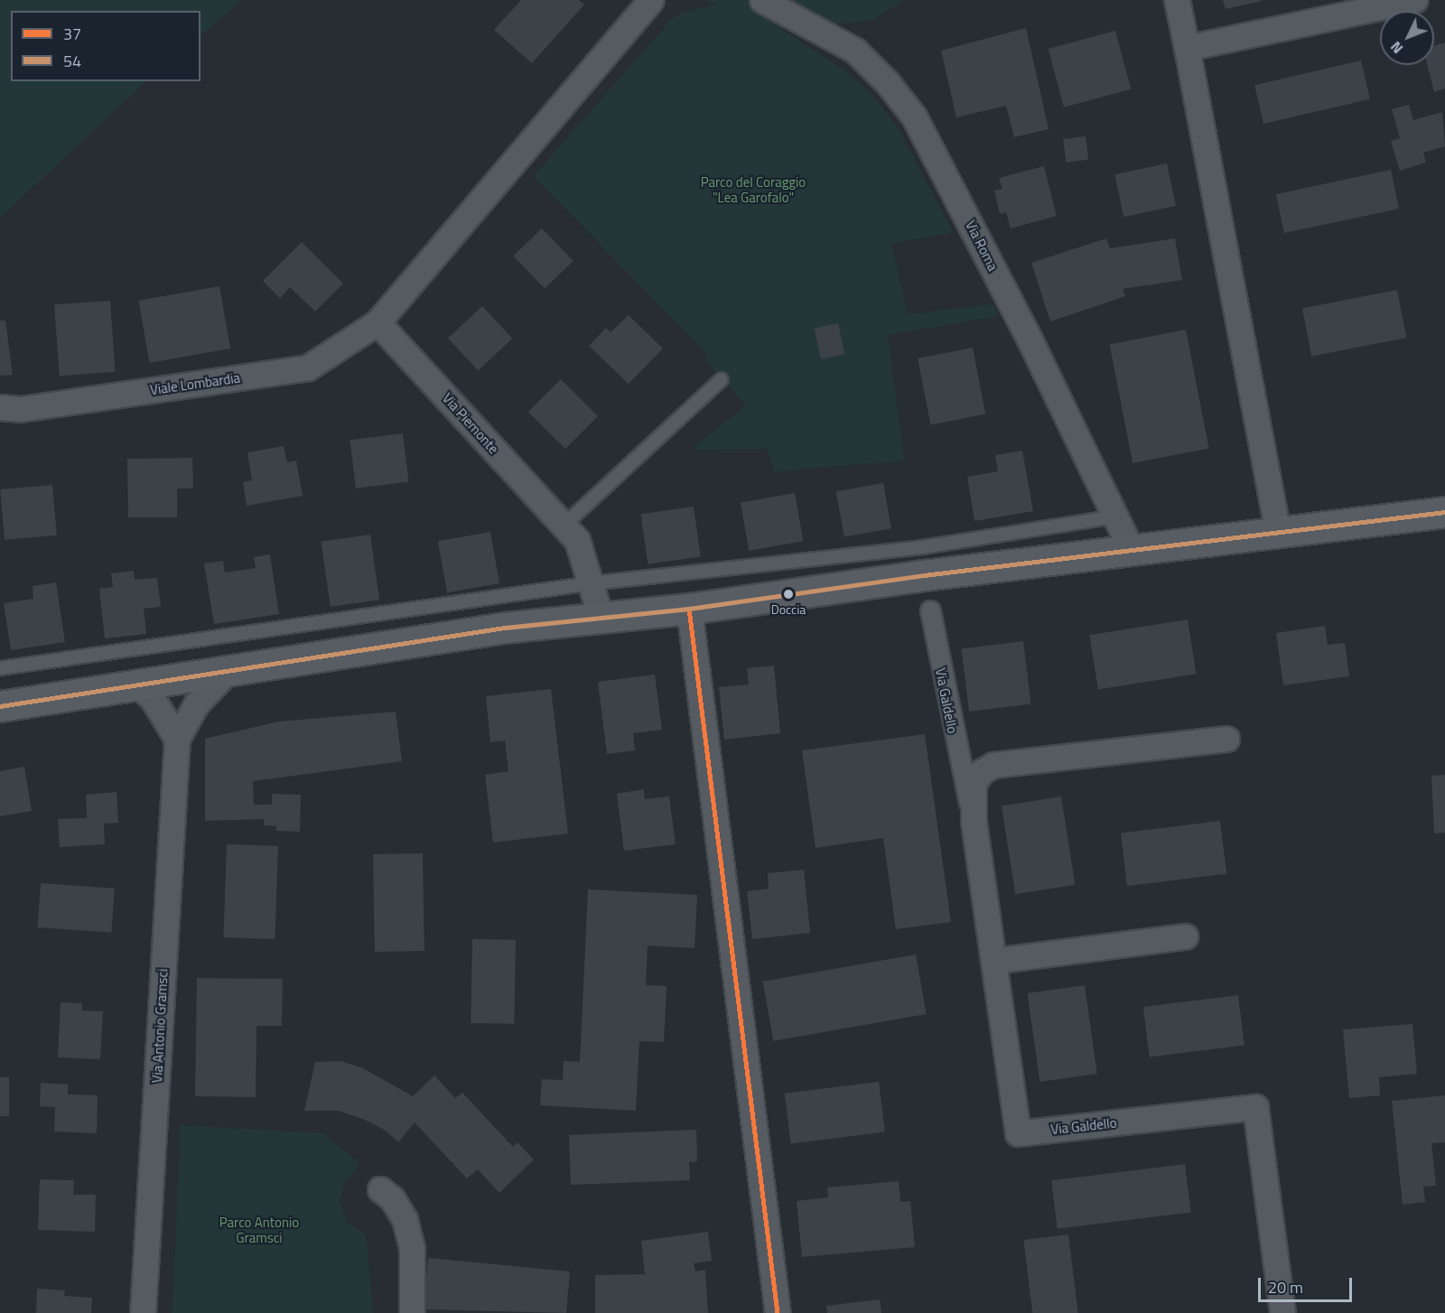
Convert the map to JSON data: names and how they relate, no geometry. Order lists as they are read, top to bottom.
{
  "streets": {
    "street": [
      "Via Roma",
      "Viale Lombardia",
      "Via Piemonte",
      "Via Galdello",
      "Via Antonio Gramsci"
    ]
  },
  "crossings": [
    ["Viale Lombardia", "Via Piemonte"]
  ],
  "parks": ["Parco del Coraggio \"Lea Garofalo\"", "Parco Antonio Gramsci"],
  "places": ["Doccia"],
  "lines": ["transit line 54", "transit line 37"],
  "legend": ["37", "54"],
  "scale_bar": "20 m",
  "north": "bottom left"
}
